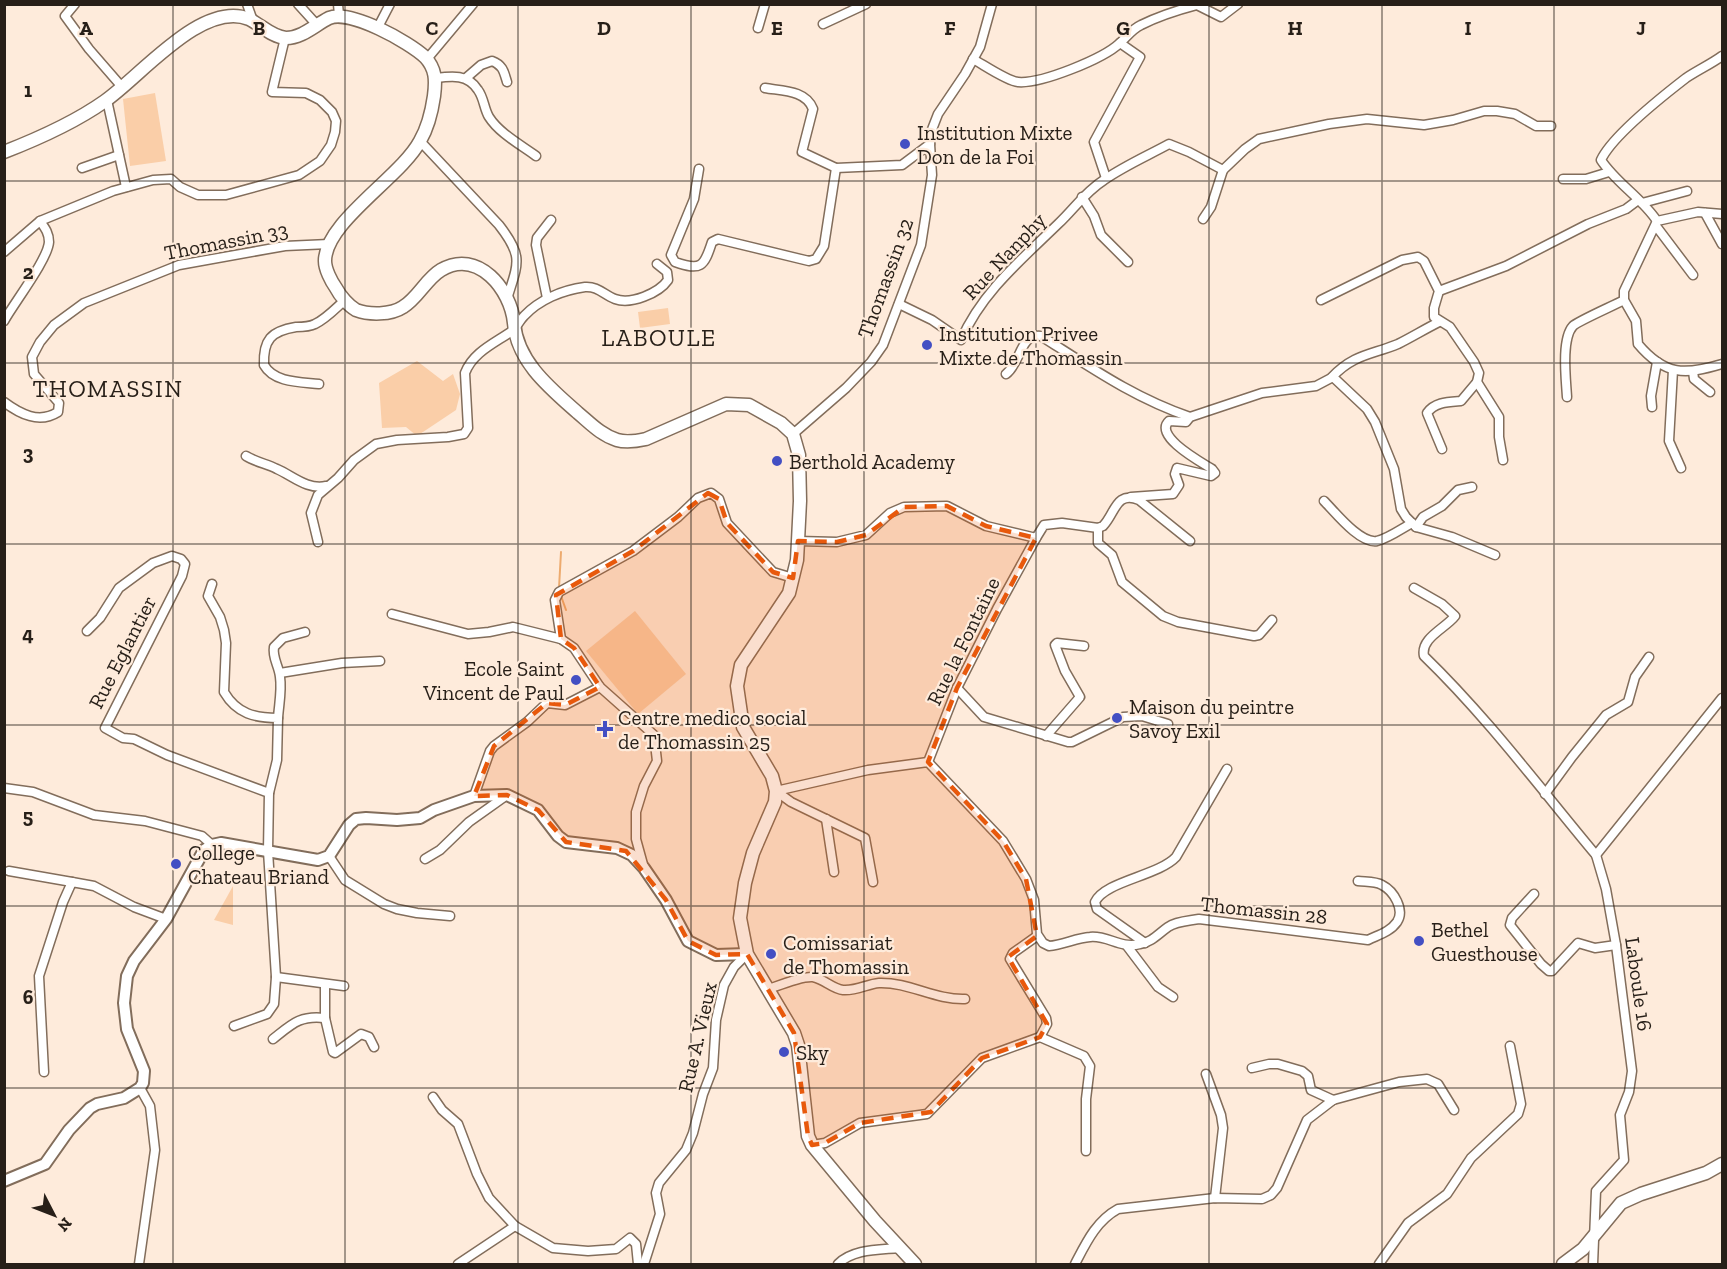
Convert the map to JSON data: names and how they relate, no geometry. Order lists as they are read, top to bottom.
{
  "streets": {
    "street": [
      "Thomassin 33",
      "Rue Nanphy",
      "Thomassin 32",
      "Rue la Fontaine",
      "Rue Eglantier",
      "Thomassin 28",
      "Laboule 16",
      "Rue A. Vieux"
    ]
  },
  "crossings": [
    ["Rue Nanphy", "Thomassin 32"]
  ],
  "districts": ["LABOULE", "THOMASSIN"],
  "places": {
    "other": [
      "Institution Mixte Don de la Foi",
      "Institution Privee Mixte de Thomassin",
      "Berthold Academy",
      "Ecole Saint Vincent de Paul",
      "Maison du peintre Savoy Exil",
      "College Chateau Briand",
      "Bethel Guesthouse",
      "Comissariat de Thomassin",
      "Sky"
    ],
    "health": ["Centre medico social de Thomassin 25"]
  },
  "north": "bottom right",
  "grid": {
    "columns": [
      "A",
      "B",
      "C",
      "D",
      "E",
      "F",
      "G",
      "H",
      "I",
      "J"
    ],
    "rows": [
      "1",
      "2",
      "3",
      "4",
      "5",
      "6"
    ]
  }
}
